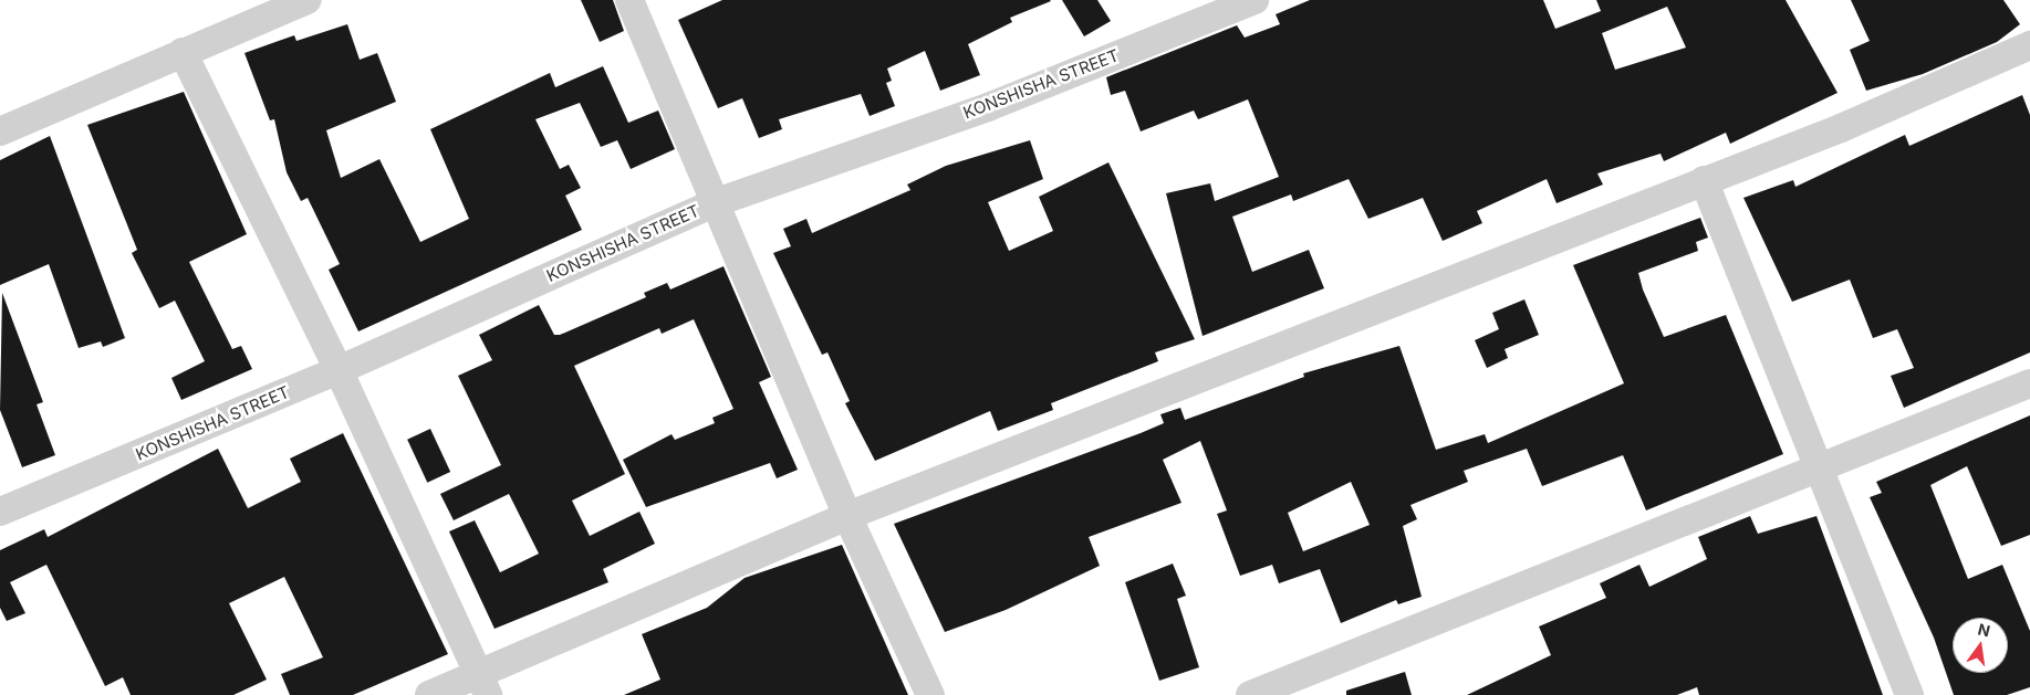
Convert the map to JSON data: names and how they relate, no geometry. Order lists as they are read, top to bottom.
{
  "streets": {
    "street": ["KONSHISHA STREET"]
  },
  "north": "top"
}
